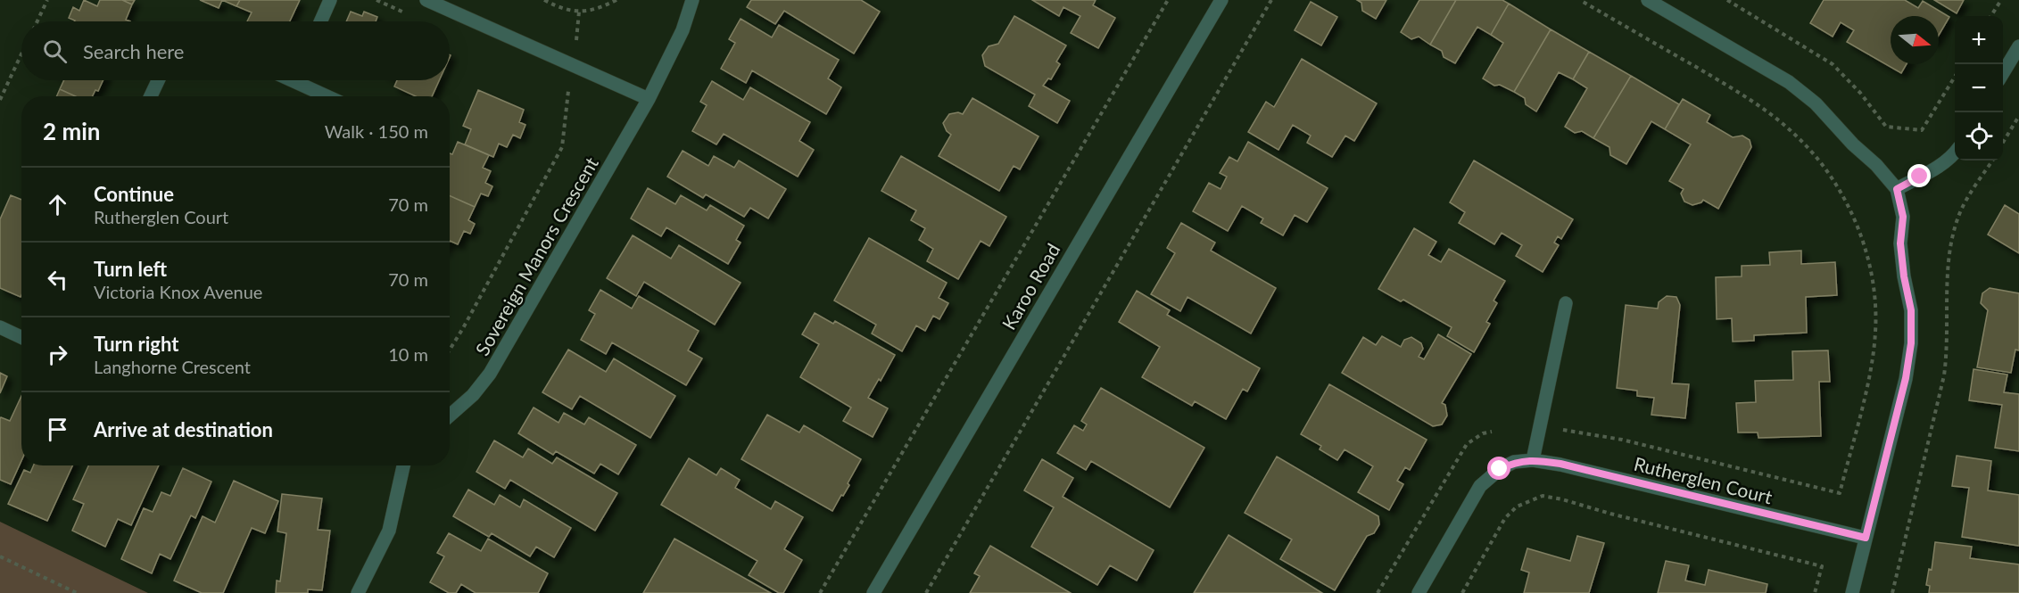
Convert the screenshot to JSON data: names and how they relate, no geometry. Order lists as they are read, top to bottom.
{
  "streets": {
    "street": ["Sovereign Manors Crescent", "Karoo Road", "Rutherglen Court"]
  },
  "north": "right",
  "page": {
    "map_buttons": ["+", "−"],
    "search": "Search here",
    "heading": ["2 min", "Walk · 150 m"],
    "list": [
      ["Continue", "Rutherglen Court", "70 m"],
      ["Turn left", "Victoria Knox Avenue", "70 m"],
      ["Turn right", "Langhorne Crescent", "10 m"],
      "Arrive at destination"
    ]
  }
}
